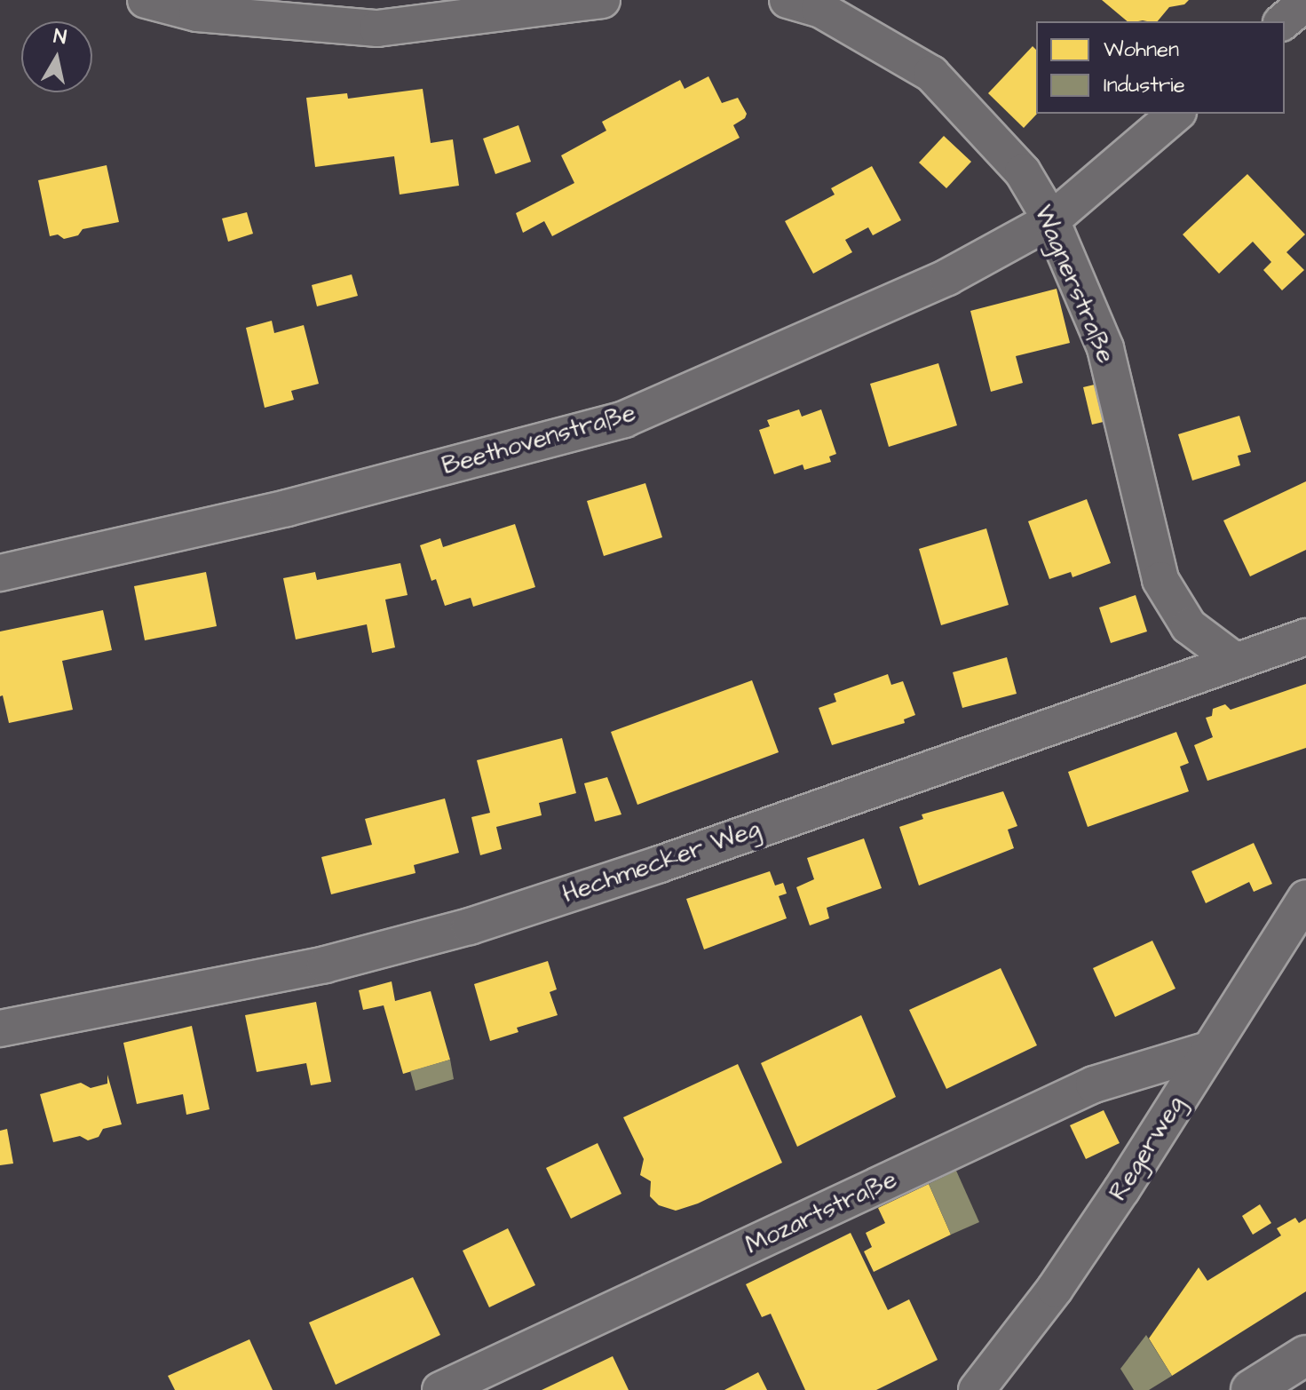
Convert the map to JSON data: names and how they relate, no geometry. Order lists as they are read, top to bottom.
{
  "streets": {
    "street": [
      "Wagnerstraße",
      "Beethovenstraße",
      "Hechmecker Weg",
      "Regerweg",
      "Mozartstraße"
    ]
  },
  "crossings": [
    ["Wagnerstraße", "Beethovenstraße"],
    ["Wagnerstraße", "Hechmecker Weg"],
    ["Regerweg", "Mozartstraße"]
  ],
  "legend": ["Wohnen", "Industrie"],
  "north": "top"
}
